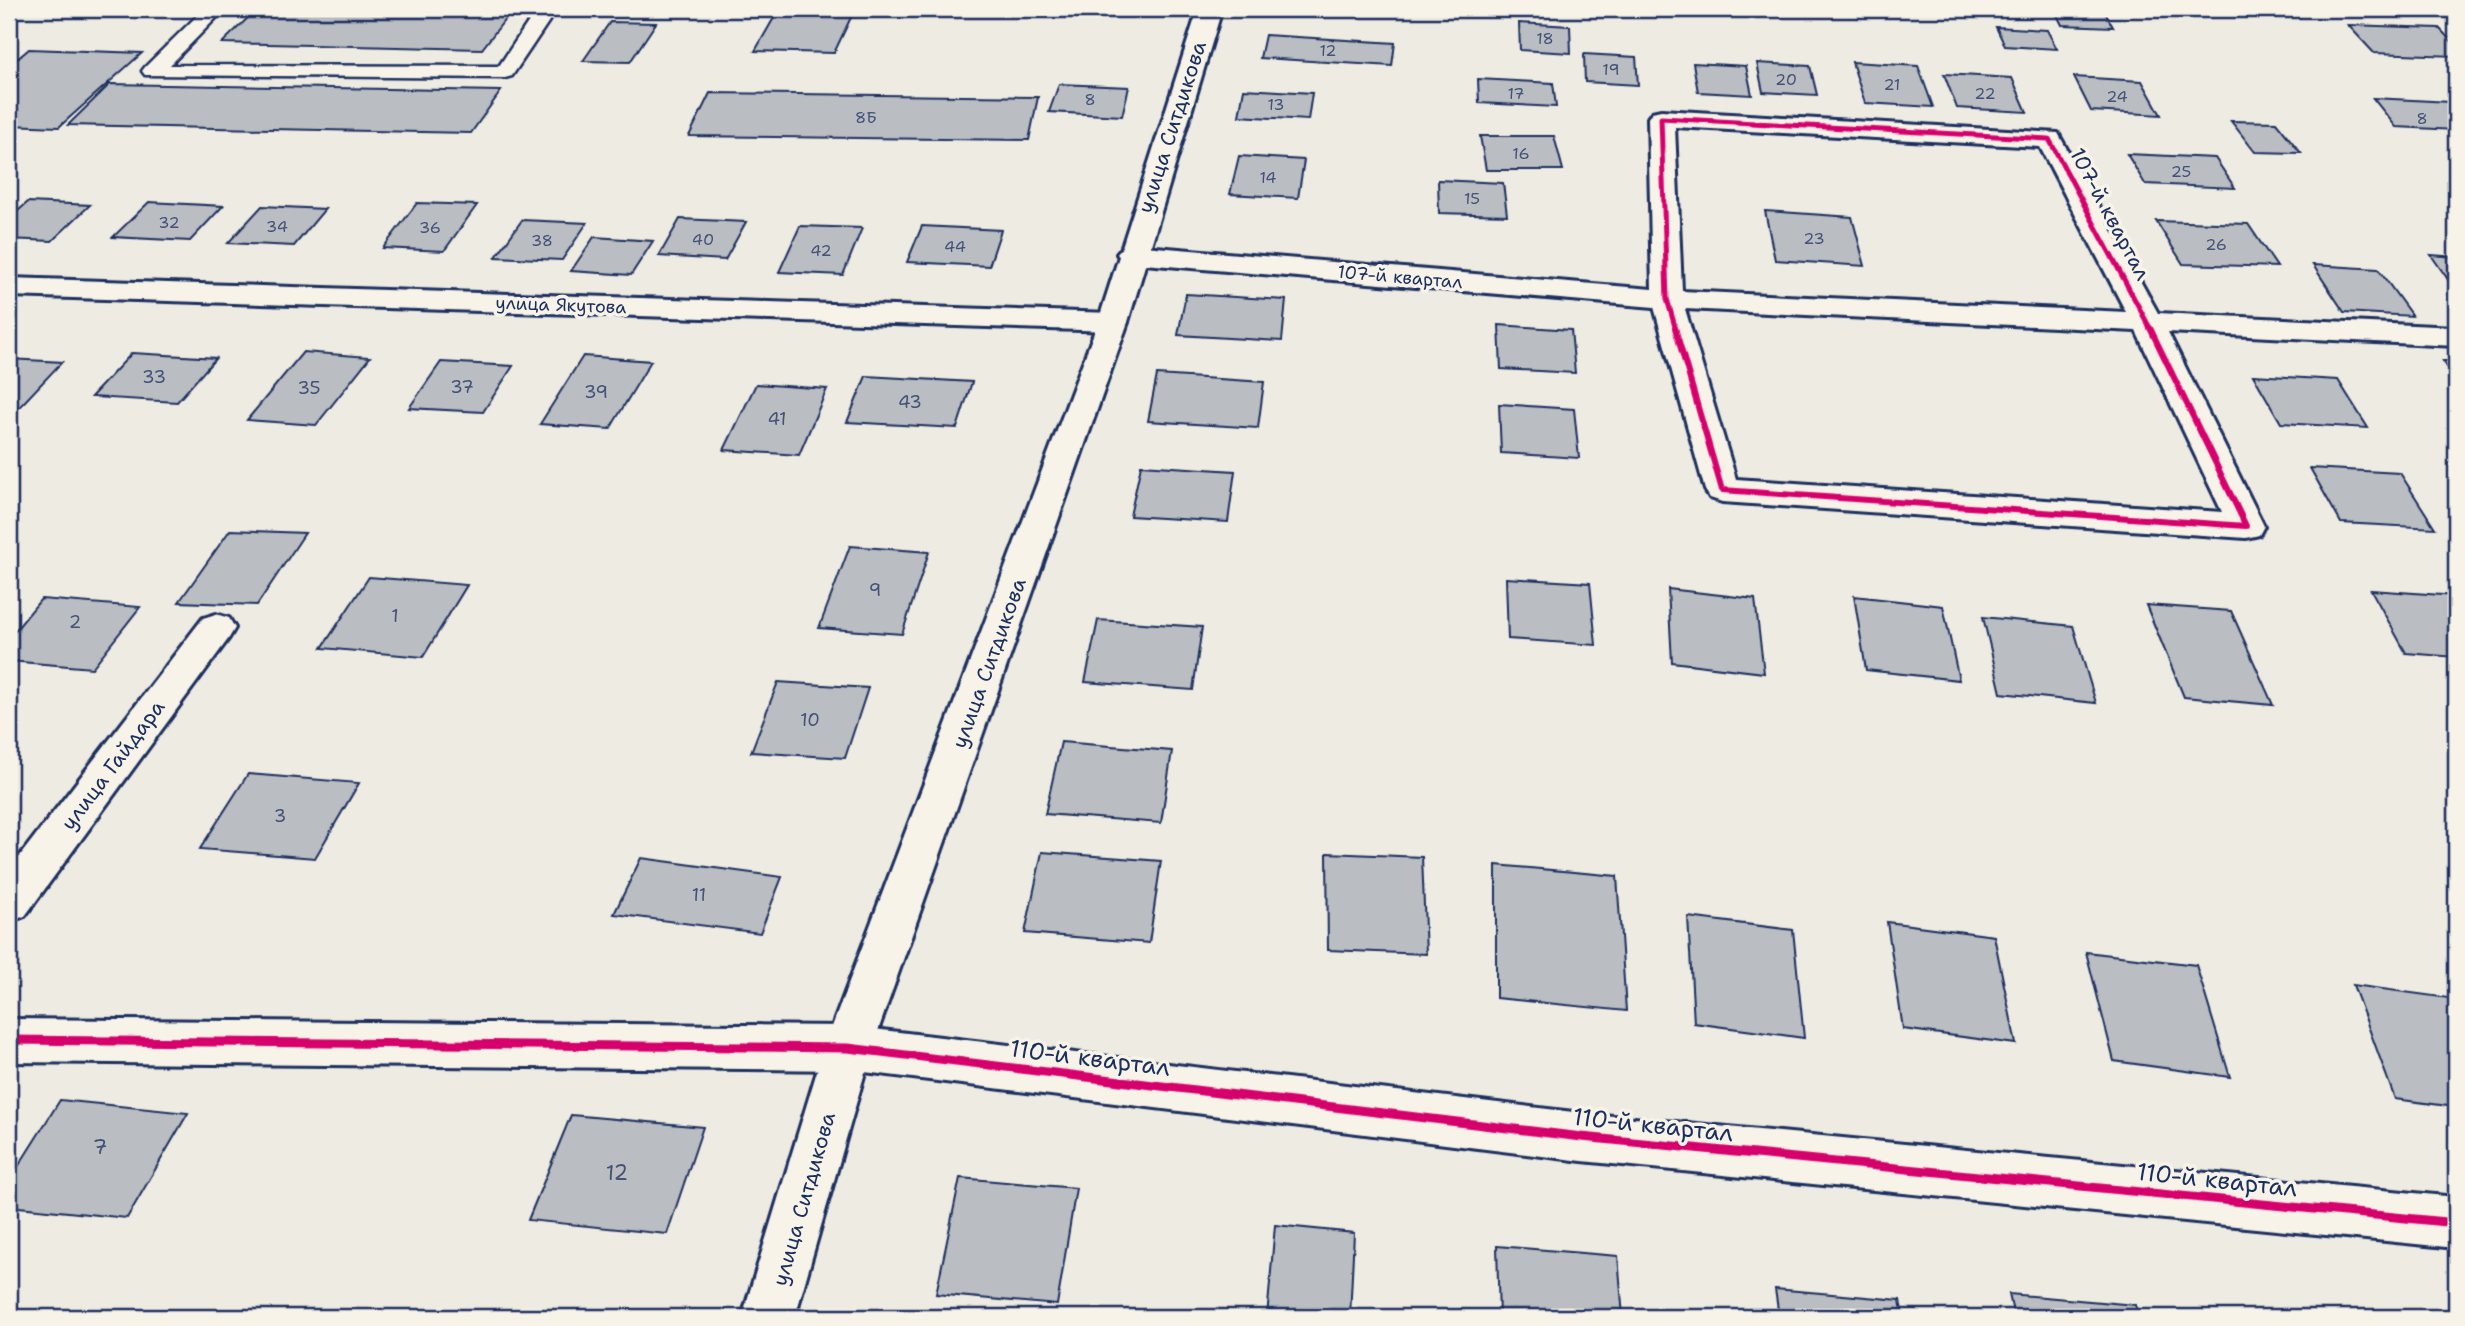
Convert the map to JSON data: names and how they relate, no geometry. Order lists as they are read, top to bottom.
{
  "streets": {
    "street": [
      "улица Ситдикова",
      "107-й квартал",
      "улица Якутова",
      "улица Гайдара",
      "110-й квартал"
    ]
  },
  "crossings": [
    ["улица Ситдикова", "107-й квартал"],
    ["улица Ситдикова", "улица Якутова"],
    ["улица Ситдикова", "110-й квартал"]
  ],
  "house_numbers": [
    "18",
    "12",
    "19",
    "20",
    "21",
    "17",
    "22",
    "24",
    "8",
    "13",
    "8Б",
    "8",
    "16",
    "25",
    "14",
    "15",
    "32",
    "34",
    "36",
    "23",
    "40",
    "38",
    "26",
    "44",
    "42",
    "33",
    "37",
    "35",
    "39",
    "43",
    "41",
    "9",
    "1",
    "2",
    "10",
    "3",
    "11",
    "7",
    "12"
  ]
}
